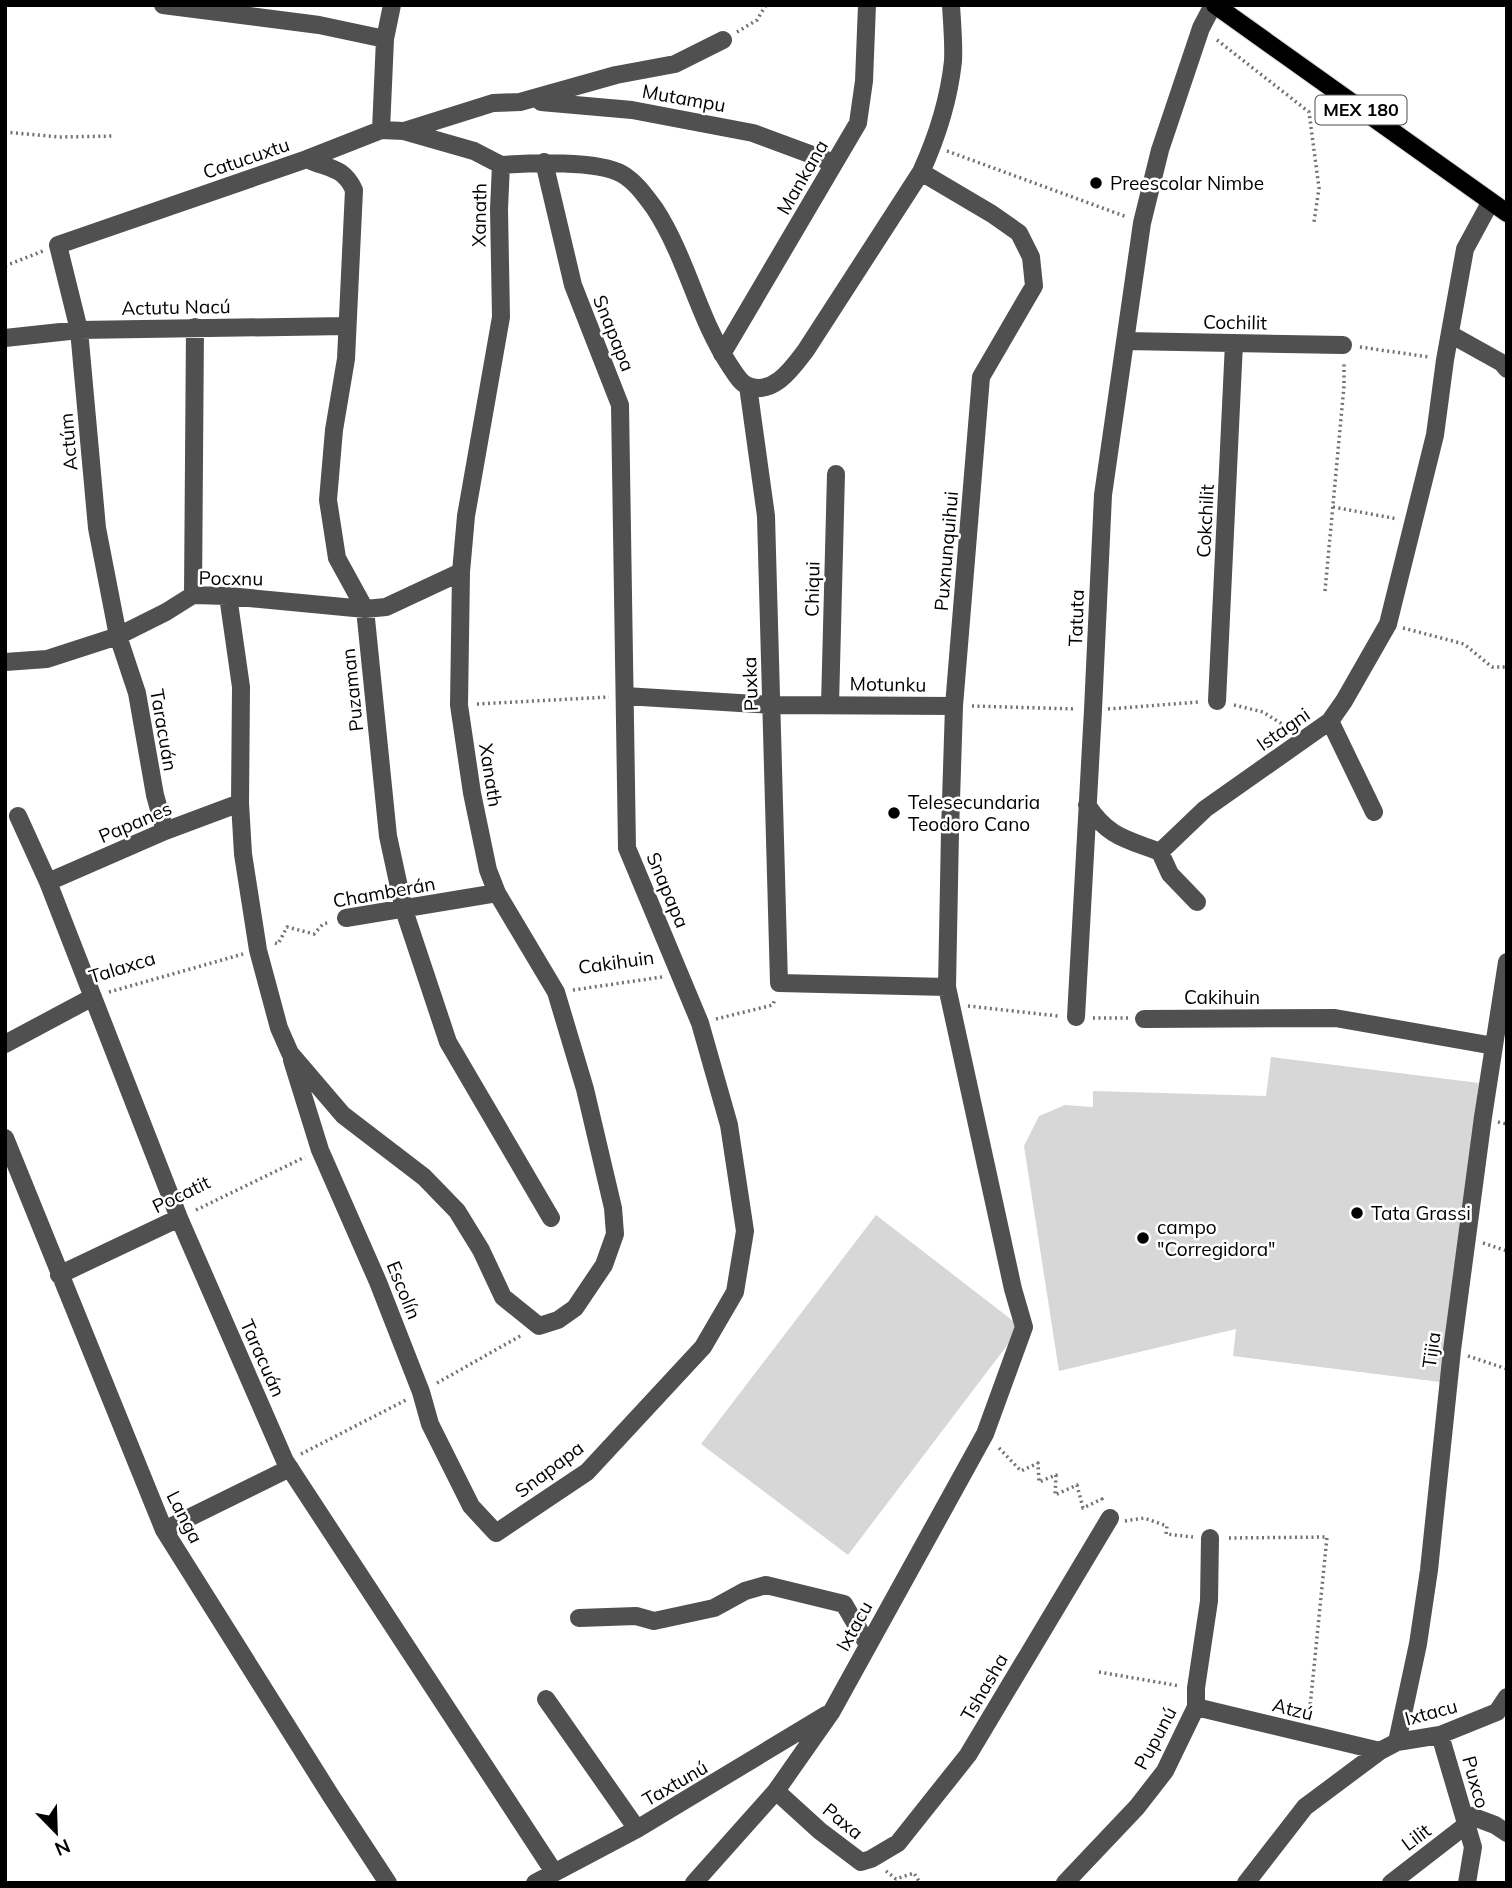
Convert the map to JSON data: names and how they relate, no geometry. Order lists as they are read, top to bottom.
{
  "streets": {
    "main road": ["MEX 180"],
    "street": [
      "Mutampu",
      "Catucuxtu",
      "Mankana",
      "Xanath",
      "Actutu Nacú",
      "Cochilit",
      "Snapapa",
      "Actúm",
      "Cokchilit",
      "Puxnunquihui",
      "Pocxnu",
      "Chiqui",
      "Tatuta",
      "Puxka",
      "Motunku",
      "Puzaman",
      "Istagni",
      "Taracuán",
      "Papanes",
      "Chamberán",
      "Cakihuin",
      "Talaxca",
      "Pocatit",
      "Escolín",
      "Tijia",
      "Langa",
      "Ixtacu",
      "Tshasha",
      "Atzú",
      "Pupunú",
      "Puxco",
      "Taxtunú",
      "Paxa",
      "Lilit"
    ]
  },
  "crossings": [
    ["Mutampu", "Catucuxtu"],
    ["Mutampu", "Mankana"],
    ["MEX 180", "Tatuta"],
    ["MEX 180", "Istagni"],
    ["Catucuxtu", "Xanath"],
    ["Catucuxtu", "Actúm"],
    ["Catucuxtu", "Puzaman"],
    ["Mankana", "Xanath"],
    ["Xanath", "Snapapa"],
    ["Xanath", "Pocxnu"],
    ["Xanath", "Puxka"],
    ["Xanath", "Papanes"],
    ["Xanath", "Chamberán"],
    ["Xanath", "Cakihuin"],
    ["Xanath", "Talaxca"],
    ["Xanath", "Escolín"],
    ["Actutu Nacú", "Actúm"],
    ["Actutu Nacú", "Puzaman"],
    ["Cochilit", "Cokchilit"],
    ["Cochilit", "Tatuta"],
    ["Snapapa", "Motunku"],
    ["Snapapa", "Cakihuin"],
    ["Snapapa", "Escolín"],
    ["Actúm", "Pocxnu"],
    ["Actúm", "Taracuán"],
    ["Puxnunquihui", "Motunku"],
    ["Puxnunquihui", "Ixtacu"],
    ["Pocxnu", "Puzaman"],
    ["Pocxnu", "Taracuán"],
    ["Chiqui", "Motunku"],
    ["Puxka", "Motunku"],
    ["Puzaman", "Chamberán"],
    ["Taracuán", "Papanes"],
    ["Taracuán", "Talaxca"],
    ["Taracuán", "Pocatit"],
    ["Taracuán", "Taxtunú"],
    ["Chamberán", "Talaxca"],
    ["Cakihuin", "Tijia"],
    ["Pocatit", "Escolín"],
    ["Pocatit", "Langa"],
    ["Tijia", "Ixtacu"],
    ["Ixtacu", "Atzú"],
    ["Ixtacu", "Puxco"],
    ["Ixtacu", "Taxtunú"],
    ["Ixtacu", "Paxa"],
    ["Tshasha", "Paxa"],
    ["Atzú", "Pupunú"],
    ["Puxco", "Lilit"]
  ],
  "places": [
    "Preescolar Nimbe",
    "Telesecundaria Teodoro Cano",
    "Tata Grassi",
    "campo \"Corregidora\""
  ],
  "north": "bottom right"
}
